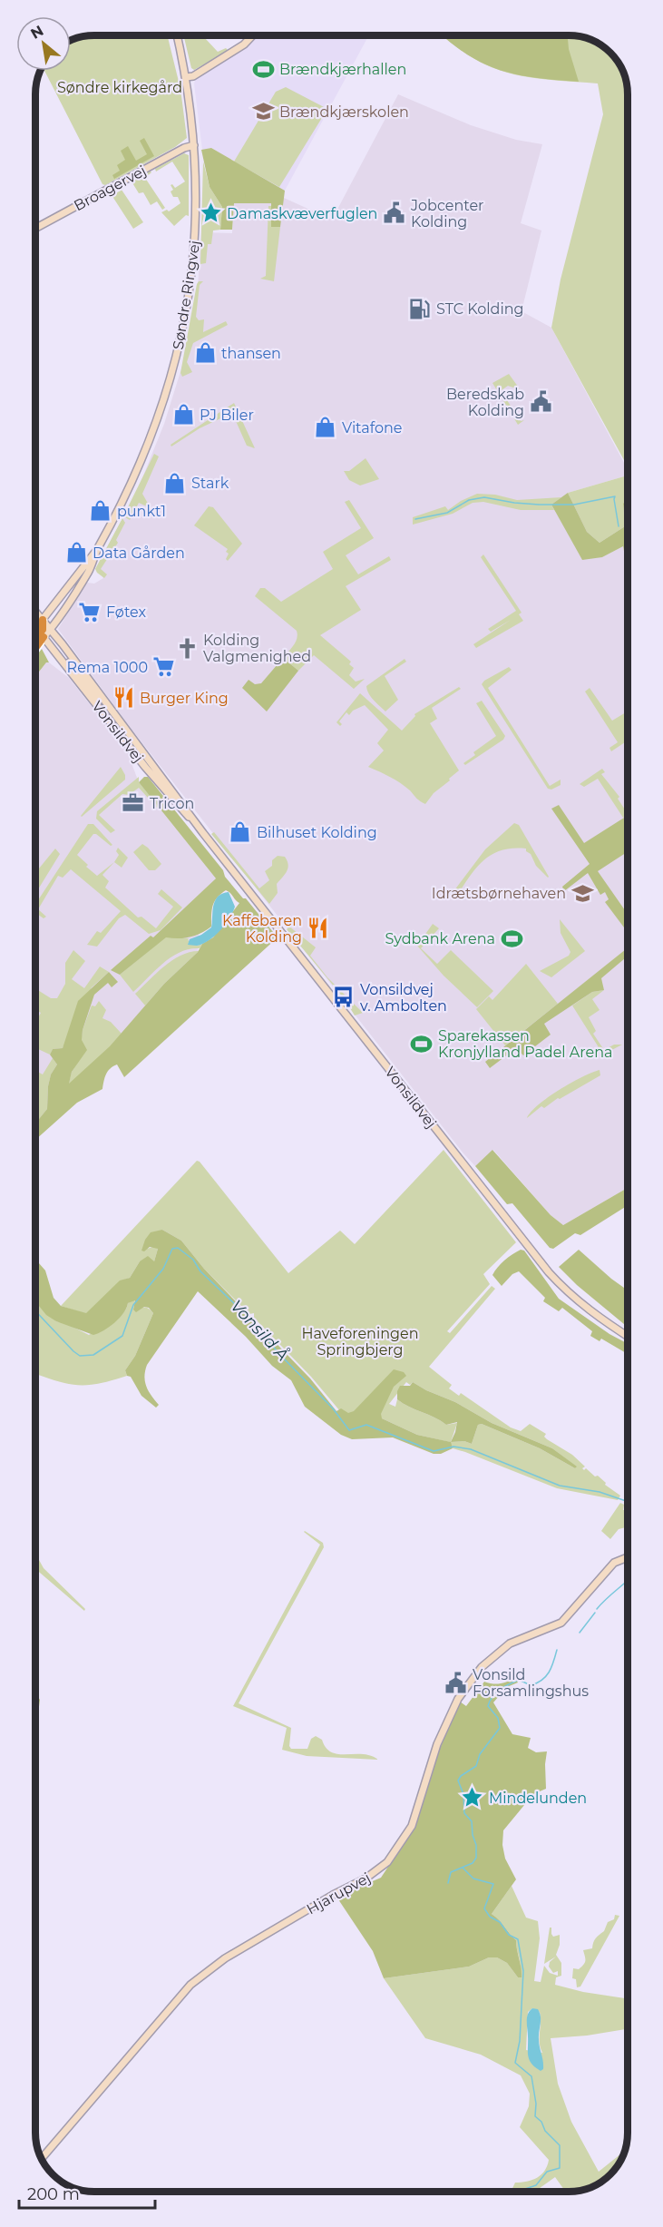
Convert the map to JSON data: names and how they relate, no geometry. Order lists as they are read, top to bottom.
{
  "streets": {
    "main road": [
      "Broagervej",
      "Søndre Ringvej",
      "Vonsildvej",
      "Hjarupvej"
    ]
  },
  "crossings": [
    ["Broagervej", "Søndre Ringvej"],
    ["Søndre Ringvej", "Vonsildvej"]
  ],
  "water": ["Vonsild Å"],
  "parks": ["Søndre kirkegård", "Haveforeningen Springbjerg"],
  "places": {
    "sports": ["Brændkjærhallen", "Sydbank Arena", "Sparekassen Kronjylland Padel Arena"],
    "school or university": ["Brændkjærskolen", "Idrætsbørnehaven"],
    "place": ["Damaskvæverfuglen", "Mindelunden"],
    "public building": ["Jobcenter Kolding", "Beredskab Kolding", "Vonsild Forsamlingshus"],
    "fuel station": ["STC Kolding"],
    "shop": [
      "thansen",
      "PJ Biler",
      "Vitafone",
      "Stark",
      "punkt1",
      "Data Gården",
      "Bilhuset Kolding"
    ],
    "supermarket": ["Føtex", "Rema 1000"],
    "church": ["Kolding Valgmenighed"],
    "restaurant": ["Burger King", "Kaffebaren Kolding"],
    "office": ["Tricon"],
    "bus stop": ["Vonsildvej v. Ambolten"]
  },
  "scale_bar": "200 m",
  "north": "top left"
}
